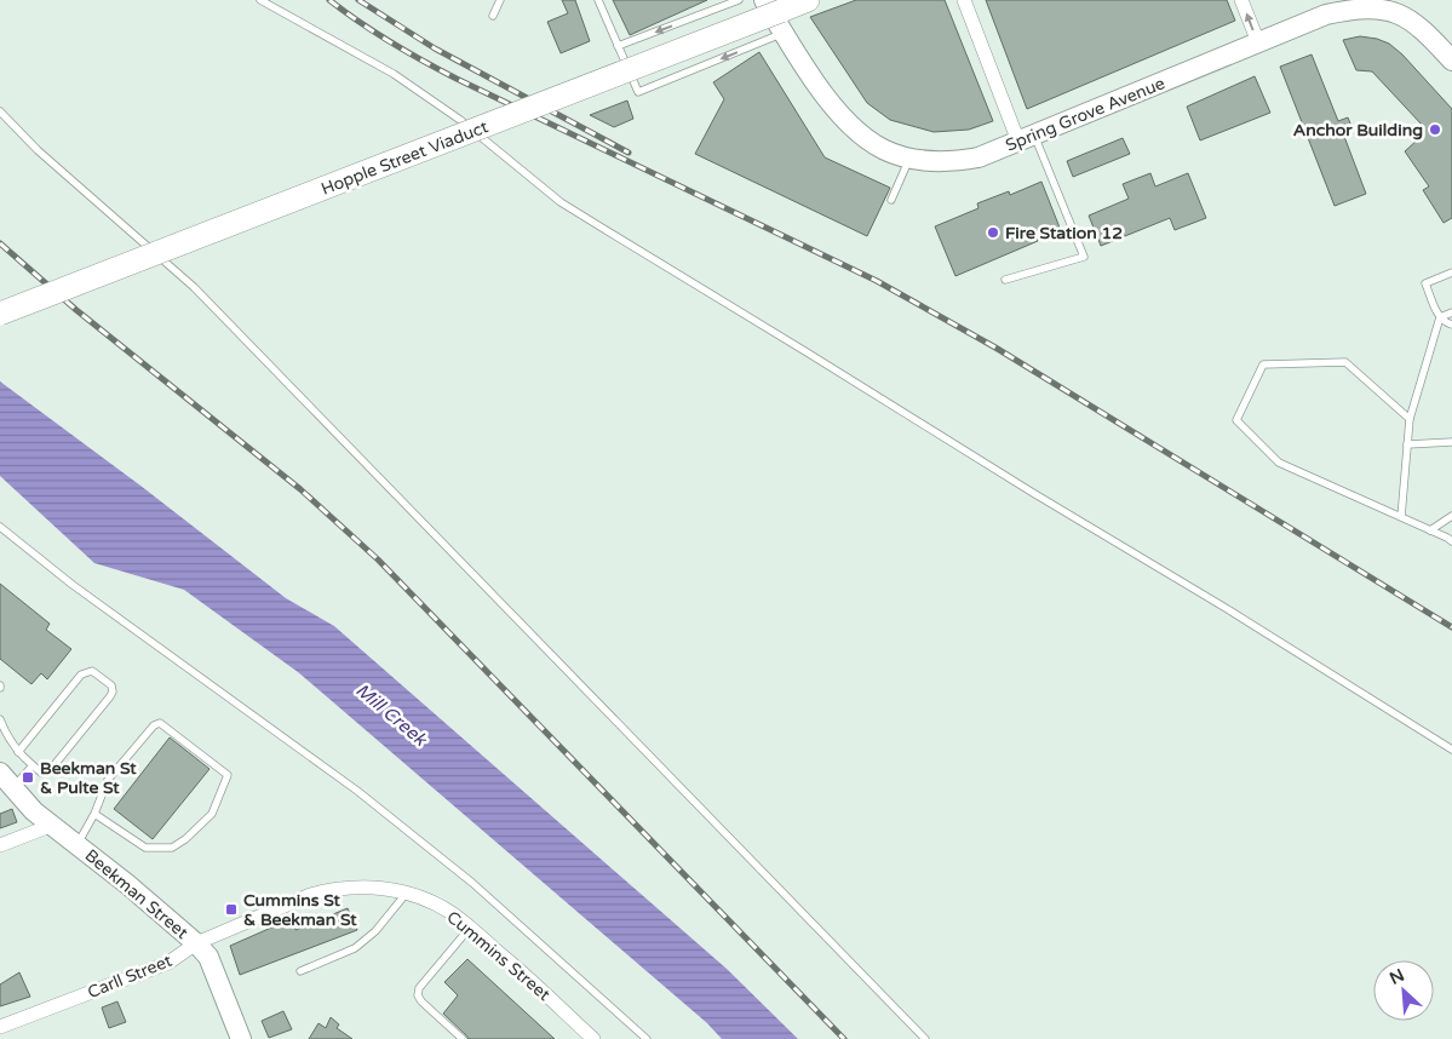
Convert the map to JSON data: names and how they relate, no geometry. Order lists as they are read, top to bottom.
{
  "streets": {
    "main road": ["Spring Grove Avenue", "Hopple Street Viaduct", "Beekman Street"],
    "street": ["Cummins Street", "Carll Street"]
  },
  "crossings": [
    ["Beekman Street", "Carll Street"],
    ["Cummins Street", "Carll Street"]
  ],
  "water": ["Mill Creek"],
  "places": {
    "other": ["Anchor Building", "Fire Station 12"],
    "transit": ["Beekman St & Pulte St", "Cummins St & Beekman St"]
  },
  "north": "top left"
}
